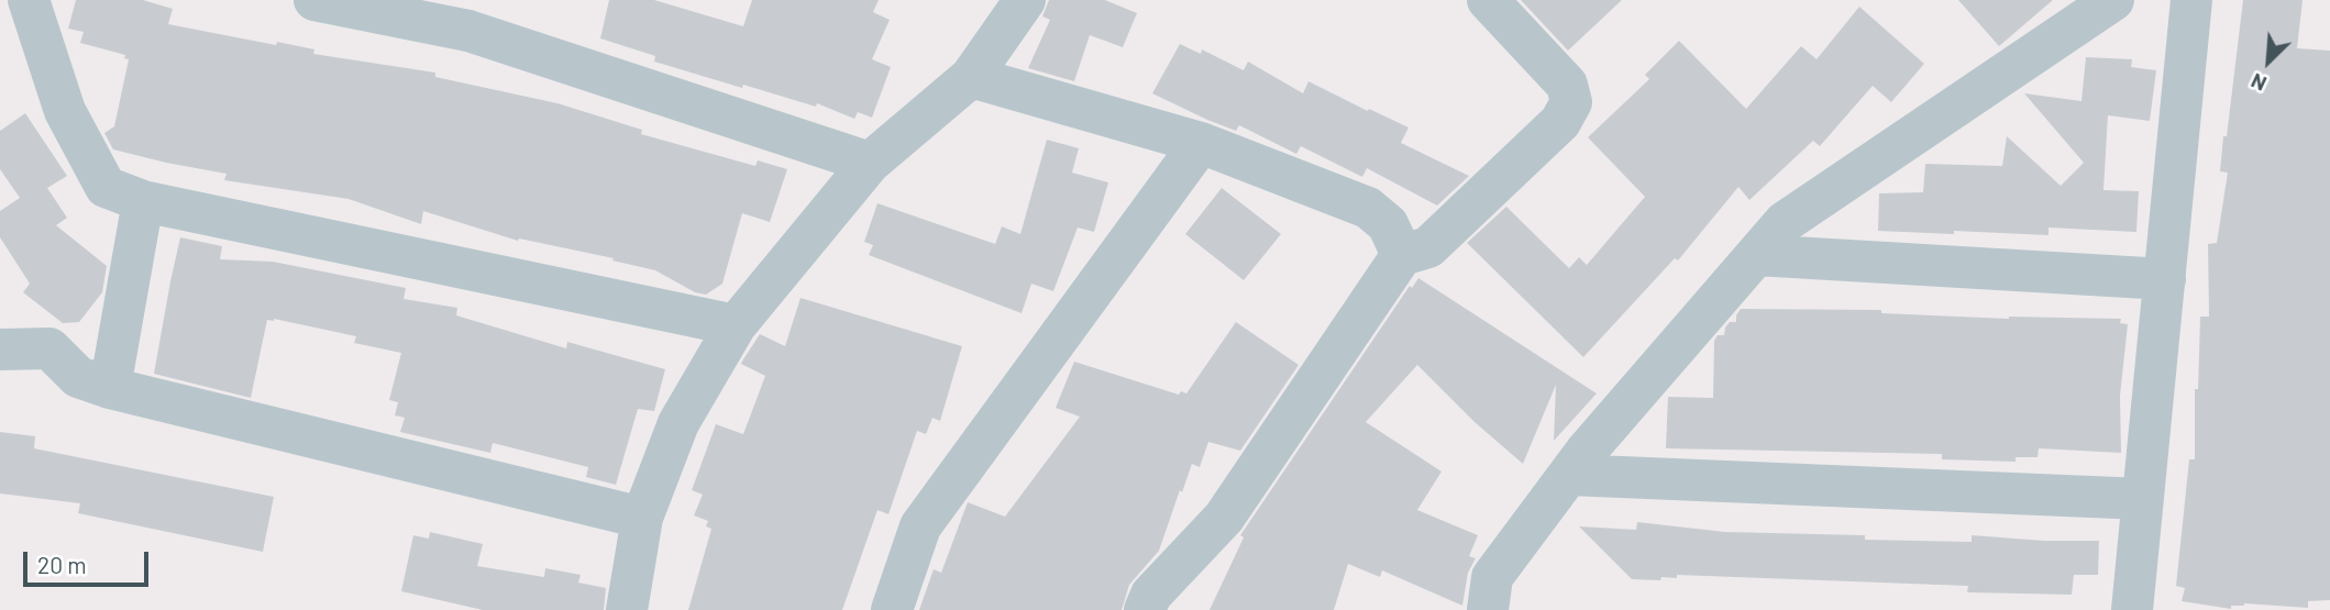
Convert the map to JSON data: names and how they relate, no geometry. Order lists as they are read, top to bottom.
{
  "scale_bar": "20 m",
  "north": "bottom left"
}
